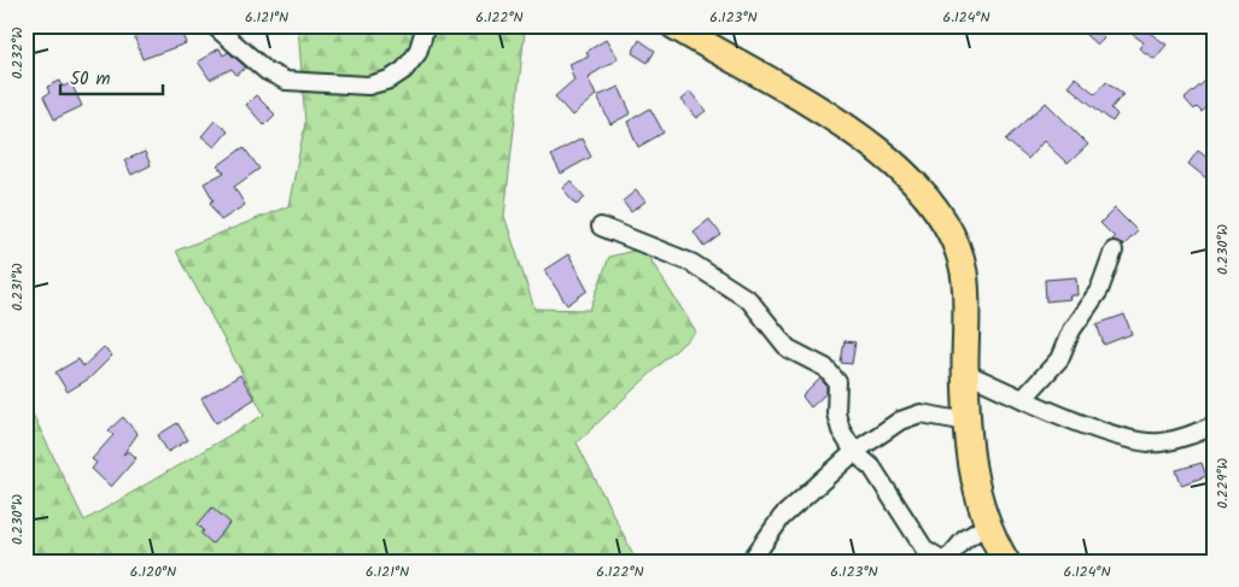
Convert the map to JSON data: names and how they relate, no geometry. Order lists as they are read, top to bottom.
{
  "scale_bar": "50 m",
  "coordinates": [
    "6.121°N",
    "6.122°N",
    "6.123°N",
    "6.124°N",
    "0.232°W",
    "0.230°W",
    "0.231°W",
    "0.229°W",
    "6.120°N"
  ]
}
